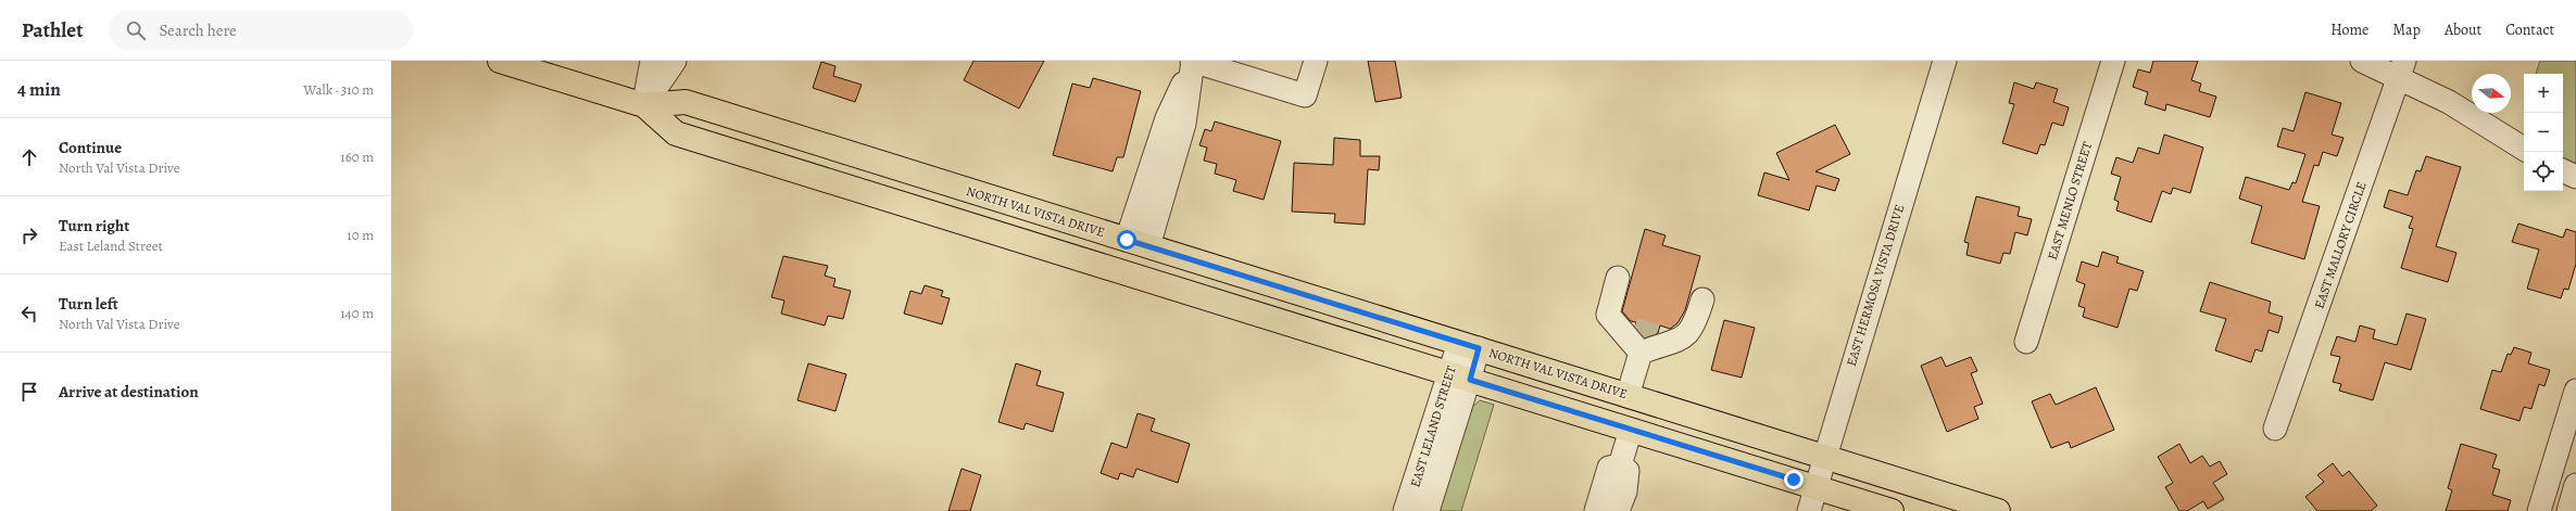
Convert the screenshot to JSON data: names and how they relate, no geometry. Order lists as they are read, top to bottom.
{
  "streets": {
    "main road": ["NORTH VAL VISTA DRIVE"],
    "street": [
      "EAST MENLO STREET",
      "EAST MALLORY CIRCLE",
      "EAST HERMOSA VISTA DRIVE",
      "EAST LELAND STREET"
    ]
  },
  "crossings": [
    ["NORTH VAL VISTA DRIVE", "EAST HERMOSA VISTA DRIVE"],
    ["NORTH VAL VISTA DRIVE", "EAST LELAND STREET"]
  ],
  "north": "right",
  "page": {
    "header": "Pathlet",
    "search": "Search here",
    "nav": [
      "Home",
      "Map",
      "About",
      "Contact"
    ],
    "heading": ["4 min", "Walk · 310 m"],
    "map_buttons": ["+", "−"],
    "list": [
      ["Continue", "North Val Vista Drive", "160 m"],
      ["Turn right", "East Leland Street", "10 m"],
      ["Turn left", "North Val Vista Drive", "140 m"],
      "Arrive at destination"
    ]
  }
}
